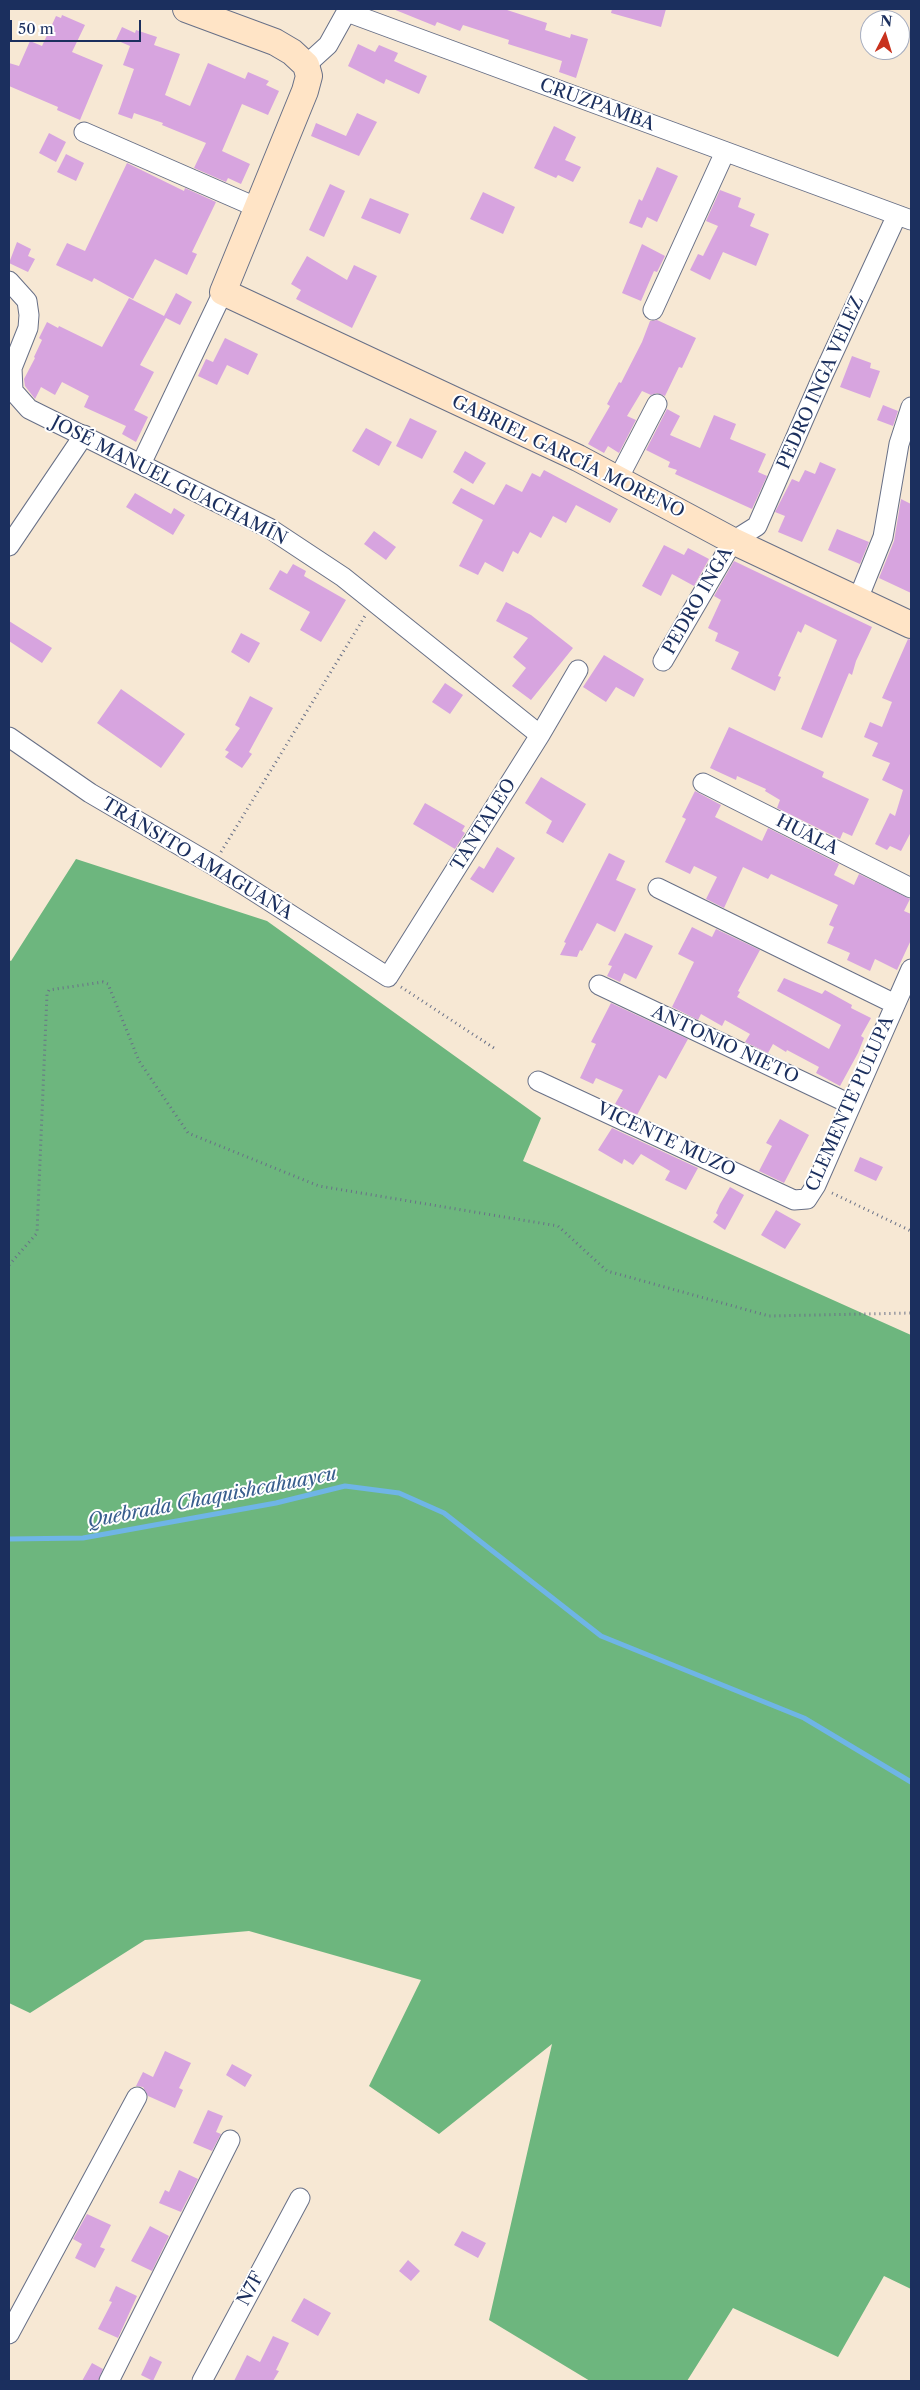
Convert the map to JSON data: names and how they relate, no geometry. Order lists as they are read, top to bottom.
{
  "streets": {
    "street": [
      "CRUZPAMBA",
      "PEDRO INGA VELEZ",
      "GABRIEL GARCÍA MORENO",
      "JOSÉ MANUEL GUACHAMÍN",
      "PEDRO INGA",
      "TANTALEO",
      "HUALA",
      "TRÁNSITO AMAGUAÑA",
      "ANTONIO NIETO",
      "CLEMENTE PULUPA",
      "VICENTE MUZO",
      "N7F"
    ]
  },
  "crossings": [
    ["CRUZPAMBA", "PEDRO INGA VELEZ"],
    ["PEDRO INGA VELEZ", "GABRIEL GARCÍA MORENO"],
    ["PEDRO INGA VELEZ", "PEDRO INGA"],
    ["GABRIEL GARCÍA MORENO", "PEDRO INGA"],
    ["JOSÉ MANUEL GUACHAMÍN", "TANTALEO"],
    ["TANTALEO", "TRÁNSITO AMAGUAÑA"],
    ["ANTONIO NIETO", "CLEMENTE PULUPA"],
    ["CLEMENTE PULUPA", "VICENTE MUZO"]
  ],
  "water": ["Quebrada Chaquishcahuaycu"],
  "scale_bar": "50 m",
  "north": "top"
}
